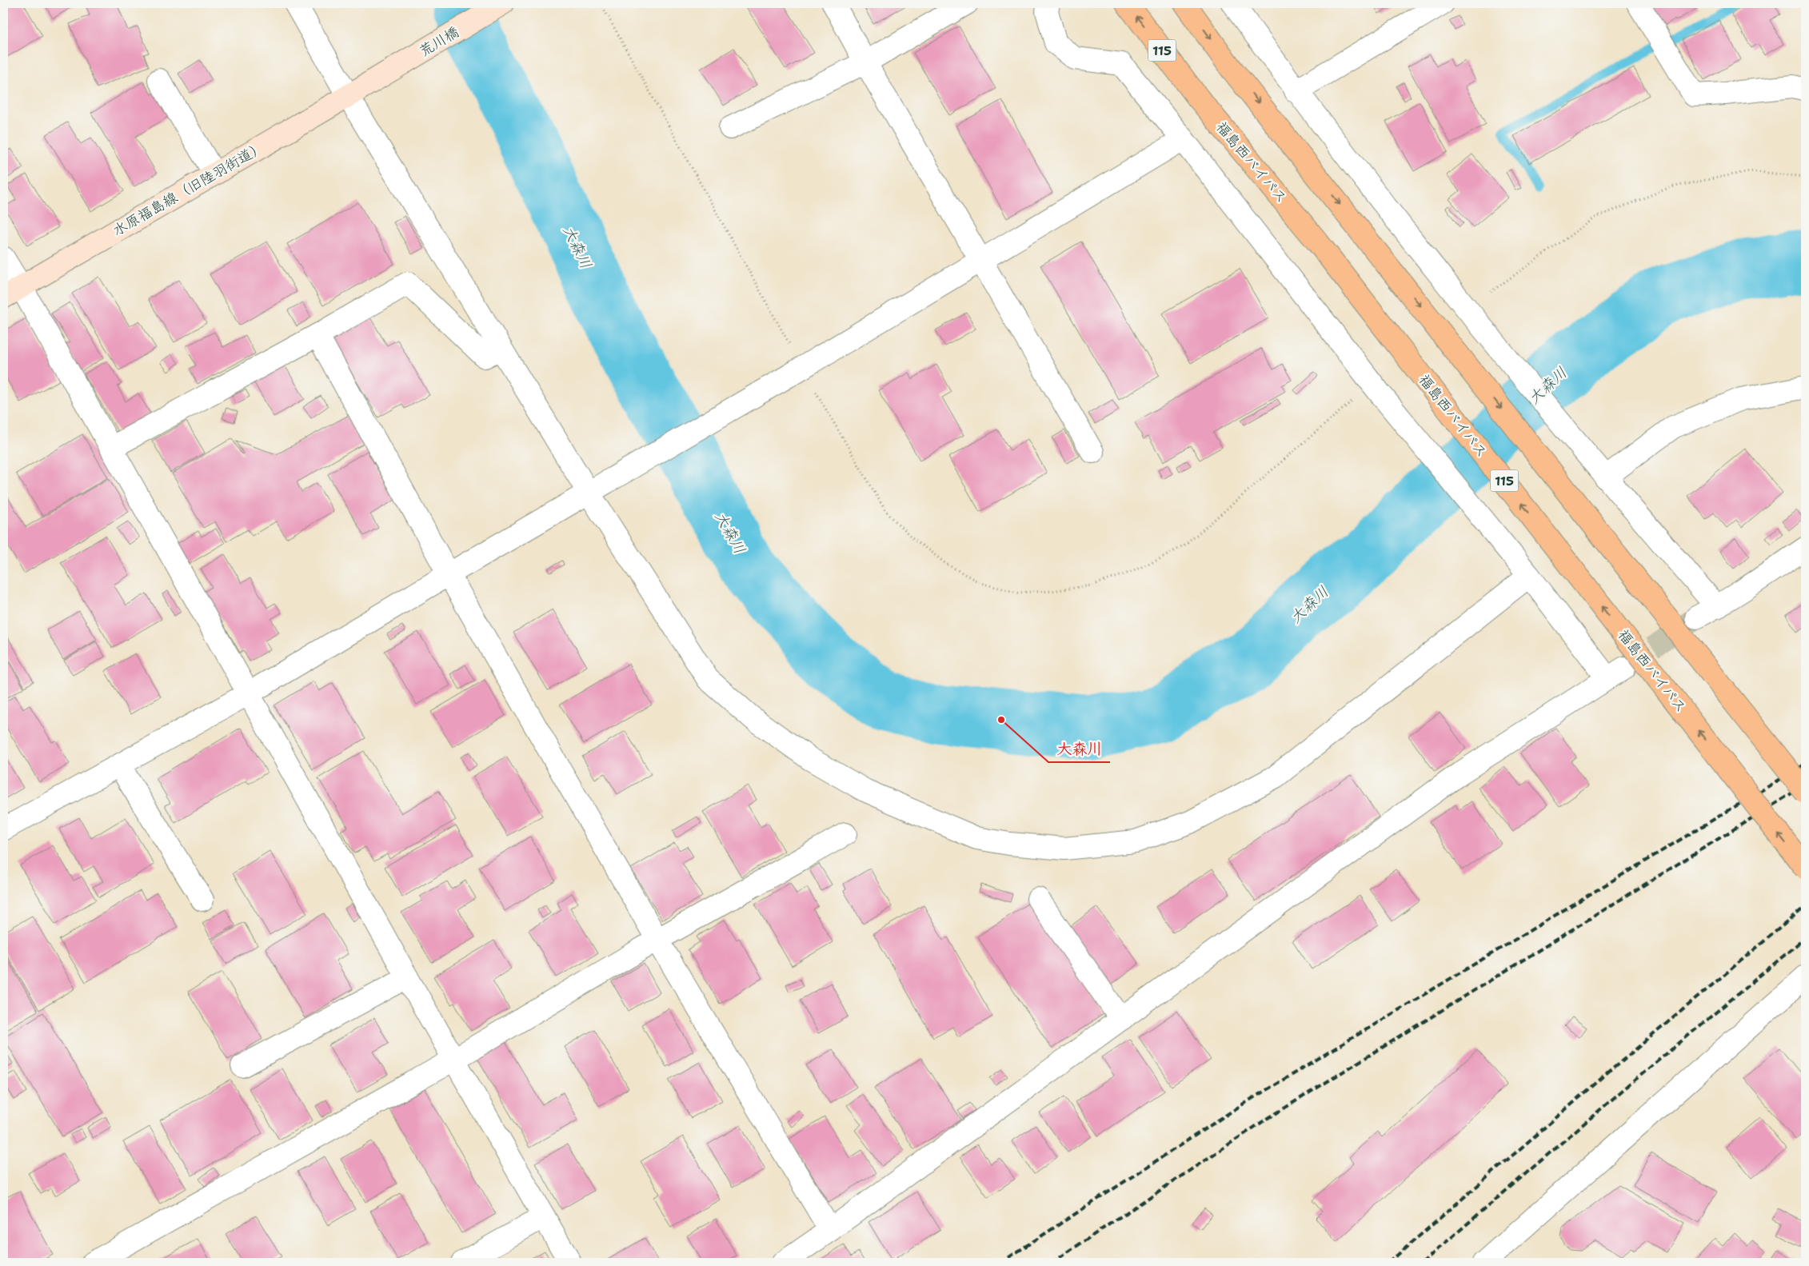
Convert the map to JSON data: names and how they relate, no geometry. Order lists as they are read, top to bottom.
{
  "streets": {
    "highway": ["115", "福島西バイパス"],
    "main road": ["荒川橋", "水原福島線（旧陸羽街道）"]
  },
  "crossings": [
    ["荒川橋", "水原福島線（旧陸羽街道）"]
  ],
  "water": ["大森川"],
  "places": ["大森川"]
}
